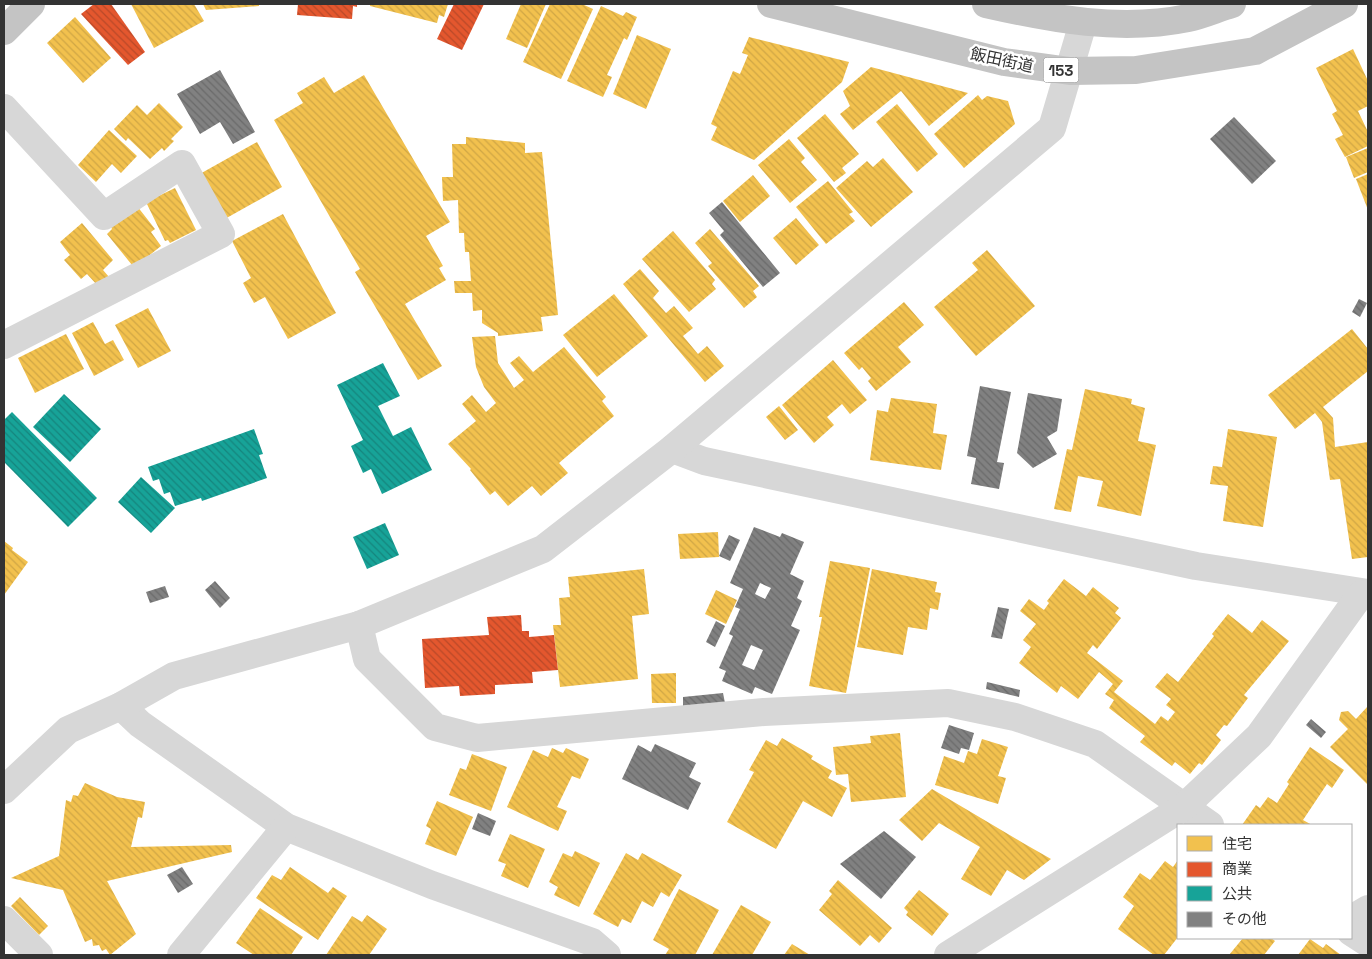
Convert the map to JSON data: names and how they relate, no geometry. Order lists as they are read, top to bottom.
{
  "streets": {
    "highway": ["飯田街道", "153"]
  },
  "legend": [
    "住宅",
    "商業",
    "公共",
    "その他"
  ]
}
